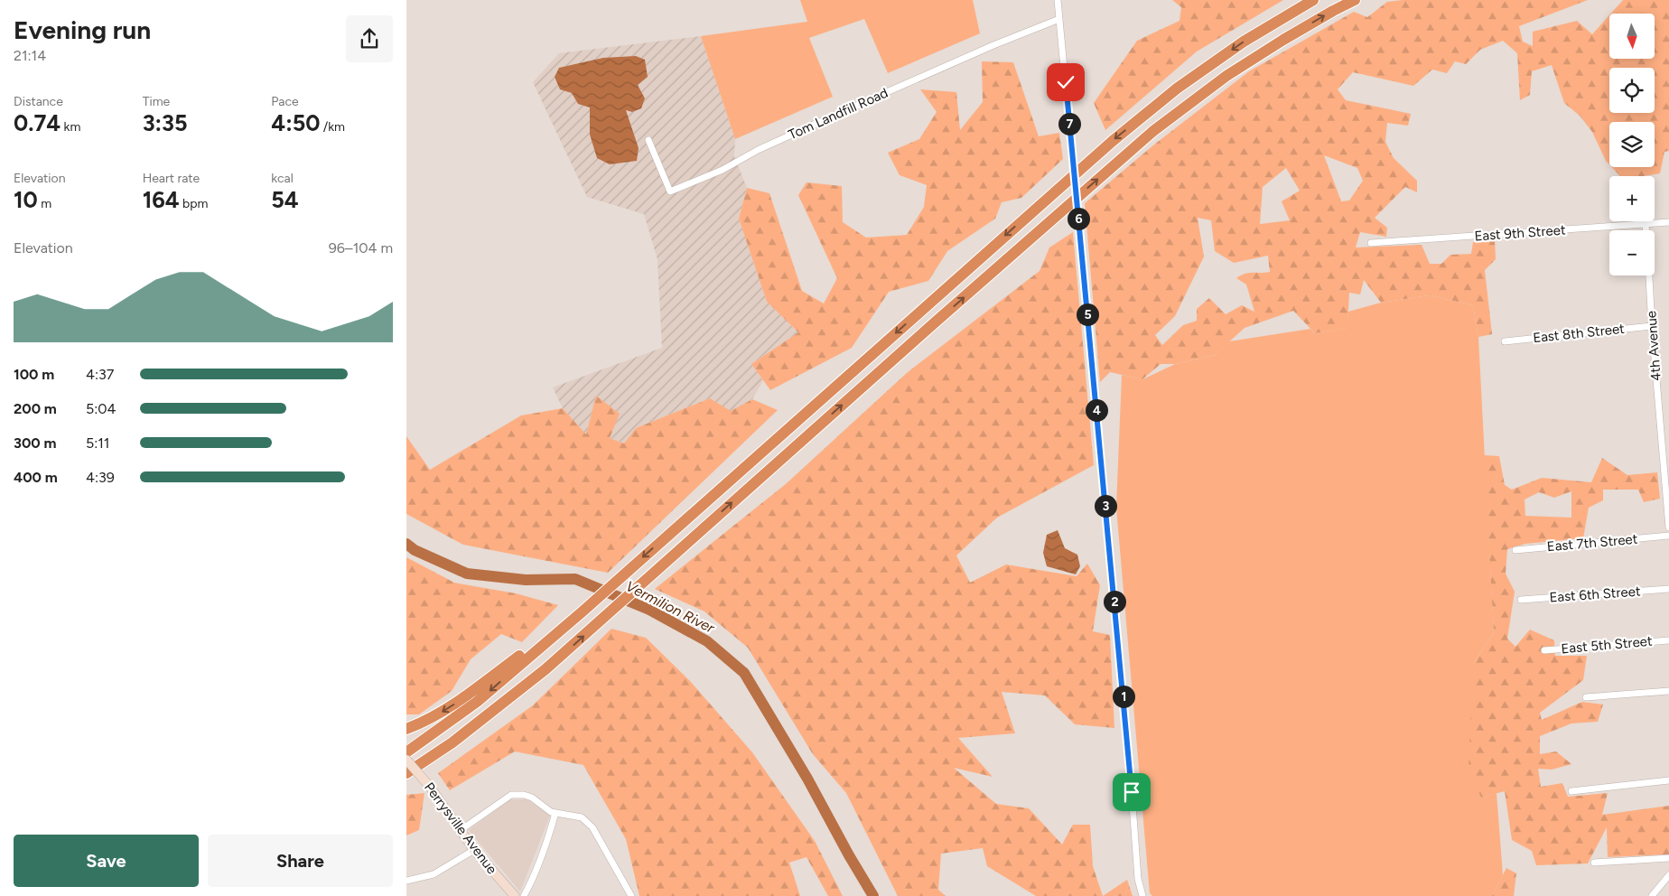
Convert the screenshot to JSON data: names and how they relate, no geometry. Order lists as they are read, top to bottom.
{
  "streets": {
    "street": [
      "Tom Landfill Road",
      "East 9th Street",
      "East 8th Street",
      "4th Avenue",
      "East 7th Street",
      "East 6th Street",
      "East 5th Street",
      "Perrysville Avenue"
    ]
  },
  "crossings": [
    ["East 8th Street", "4th Avenue"]
  ],
  "water": ["Vermilion River"],
  "north": "bottom",
  "page": {
    "heading": ["Evening run", "21:14"],
    "map_buttons": ["+", "−"],
    "stats": [
      ["Distance", "0.74 km"],
      ["Time", "3:35"],
      ["Pace", "4:50 /km"],
      ["Elevation", "10 m"],
      ["Heart rate", "164 bpm"],
      ["kcal", "54"]
    ],
    "pins": [
      "7",
      "6",
      "5",
      "4",
      "3",
      "2",
      "1"
    ],
    "chart": ["Elevation", "96–104 m"],
    "list": [
      {
        "name": "100 m",
        "note": "4:37"
      },
      {
        "name": "200 m",
        "note": "5:04"
      },
      {
        "name": "300 m",
        "note": "5:11"
      },
      {
        "name": "400 m",
        "note": "4:39"
      }
    ],
    "buttons": ["Save", "Share"]
  }
}
